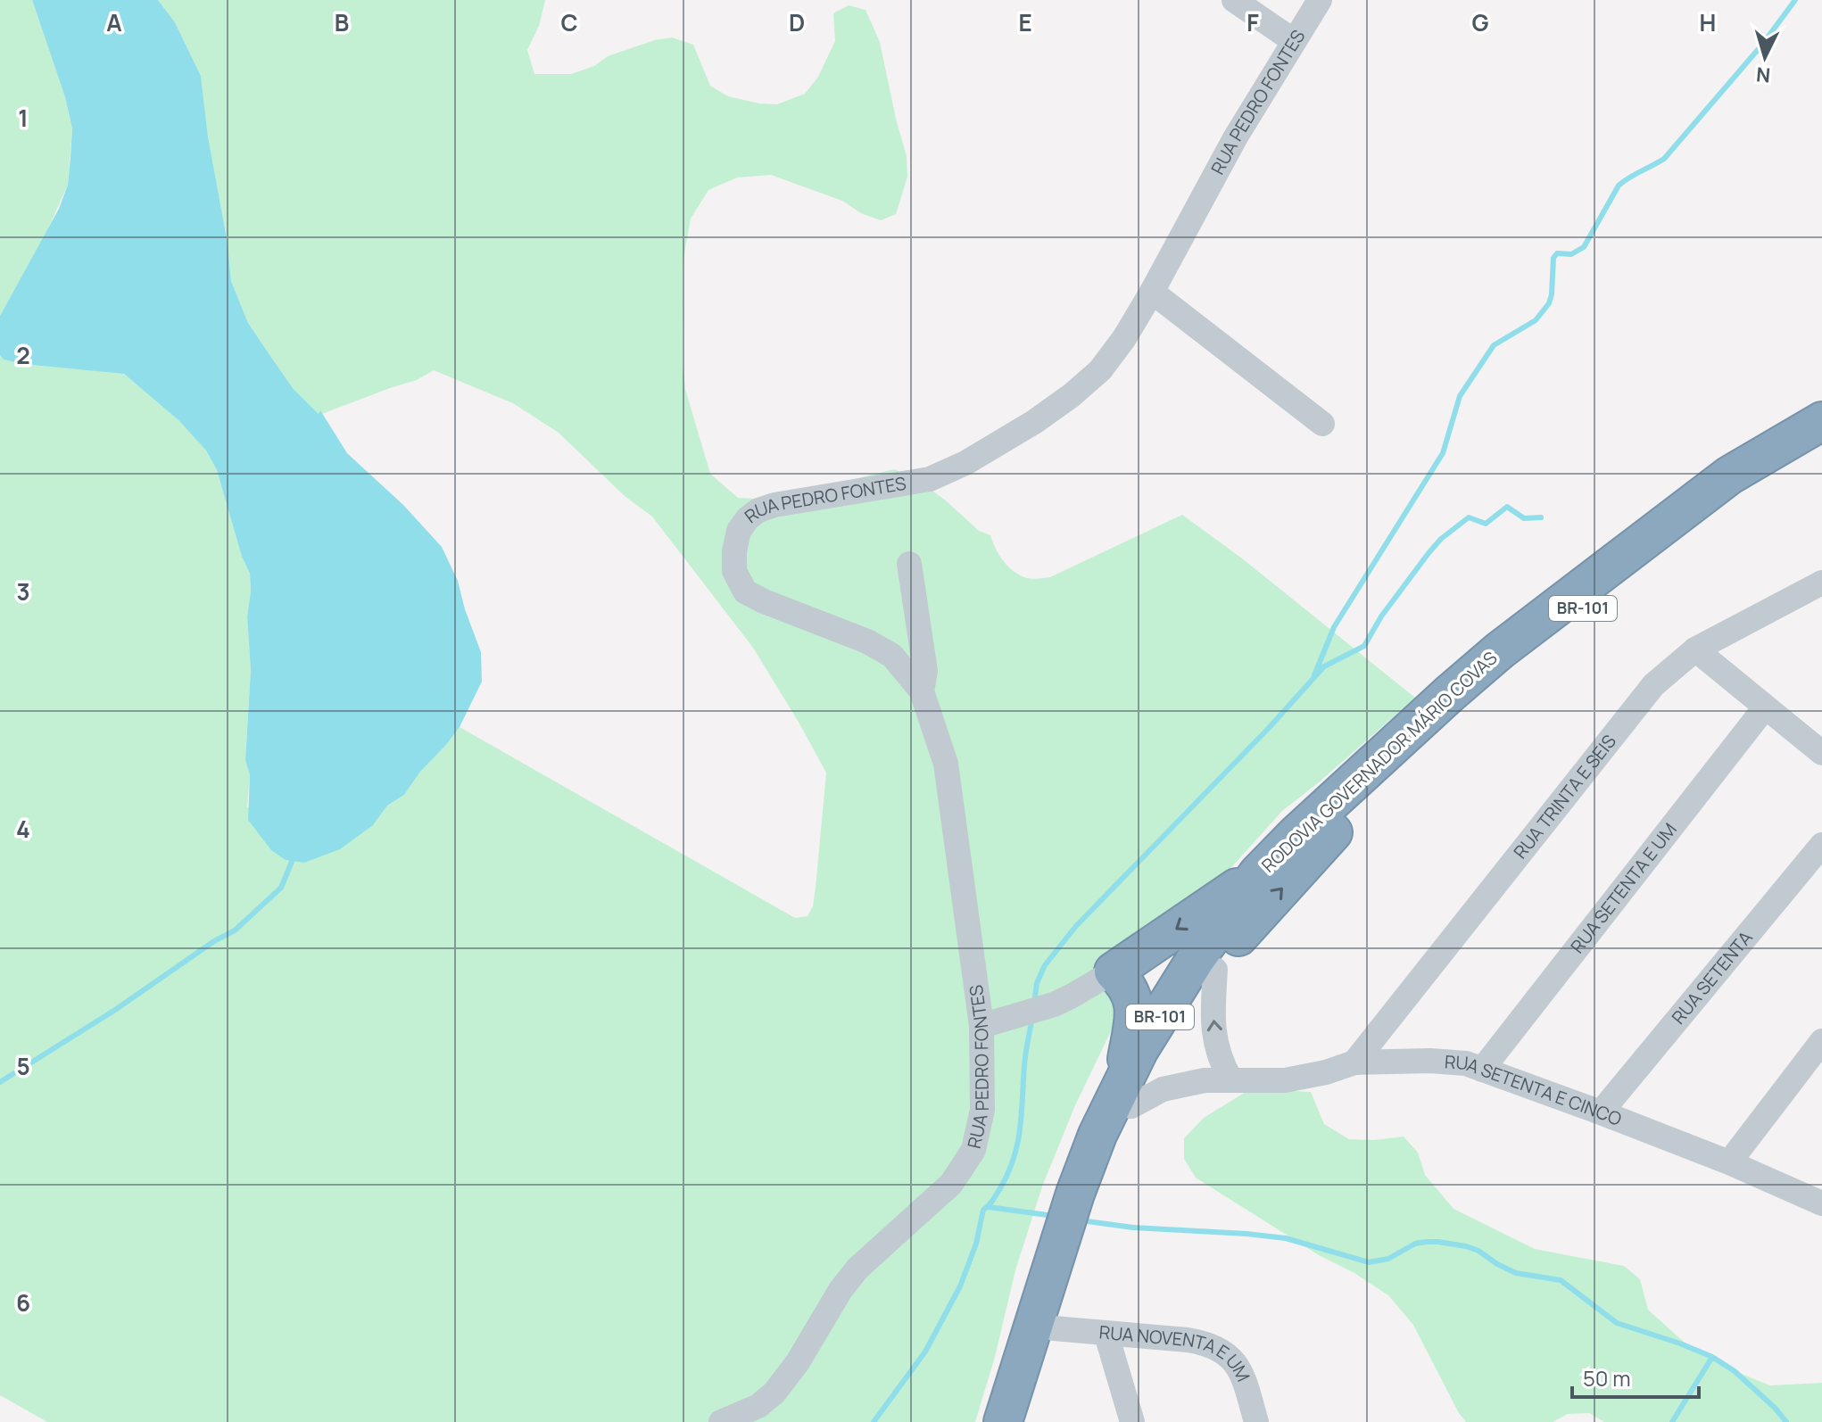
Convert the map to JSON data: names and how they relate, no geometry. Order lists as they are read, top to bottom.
{
  "streets": {
    "highway": ["BR-101", "RODOVIA GOVERNADOR MÁRIO COVAS"],
    "street": [
      "RUA PEDRO FONTES",
      "RUA TRINTA E SEIS",
      "RUA SETENTA E UM",
      "RUA SETENTA",
      "RUA SETENTA E CINCO",
      "RUA NOVENTA E UM"
    ]
  },
  "crossings": [
    ["RODOVIA GOVERNADOR MÁRIO COVAS", "RUA SETENTA E CINCO"],
    ["RODOVIA GOVERNADOR MÁRIO COVAS", "RUA NOVENTA E UM"],
    ["RUA TRINTA E SEIS", "RUA SETENTA E CINCO"],
    ["RUA SETENTA E UM", "RUA SETENTA E CINCO"],
    ["RUA SETENTA", "RUA SETENTA E CINCO"]
  ],
  "scale_bar": "50 m",
  "north": "bottom",
  "grid": {
    "columns": [
      "A",
      "B",
      "C",
      "D",
      "E",
      "F",
      "G",
      "H"
    ],
    "rows": [
      "1",
      "2",
      "3",
      "4",
      "5",
      "6"
    ]
  }
}
